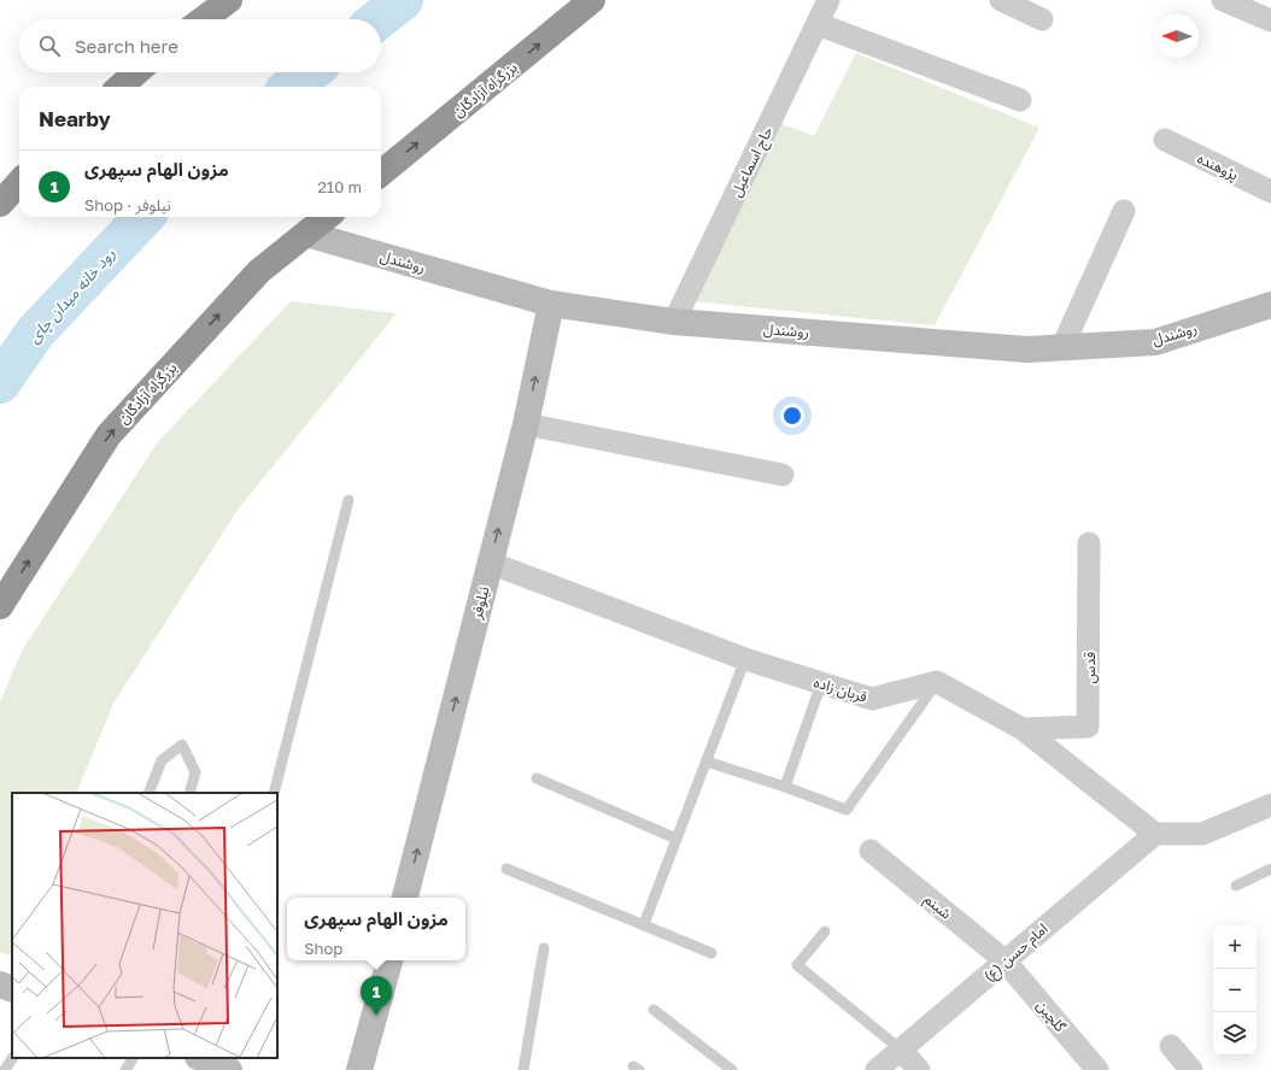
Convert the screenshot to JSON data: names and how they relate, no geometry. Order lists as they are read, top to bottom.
{
  "streets": {
    "highway": ["بزرگراه آزادگان"],
    "street": [
      "حاج اسماعیل",
      "پژوهنده",
      "روشندل",
      "نیلوفر",
      "قدس",
      "قربان زاده",
      "شبنم",
      "امام حسن (ع)",
      "گلچین"
    ]
  },
  "crossings": [
    ["بزرگراه آزادگان", "روشندل"],
    ["حاج اسماعیل", "روشندل"],
    ["روشندل", "نیلوفر"],
    ["نیلوفر", "قربان زاده"],
    ["شبنم", "امام حسن (ع)"],
    ["شبنم", "گلچین"],
    ["امام حسن (ع)", "گلچین"]
  ],
  "one_way": ["بزرگراه آزادگان", "نیلوفر"],
  "water": ["رود خانه میدان چای"],
  "north": "left",
  "page": {
    "search": "Search here",
    "heading": "Nearby",
    "list": [
      {
        "mark": "1",
        "name": "مزون الهام سپهری",
        "note": "Shop · نیلوفر",
        "value": "210 m"
      }
    ],
    "popup": ["مزون الهام سپهری", "Shop"],
    "map_buttons": ["+", "−"],
    "pins": "1"
  }
}
